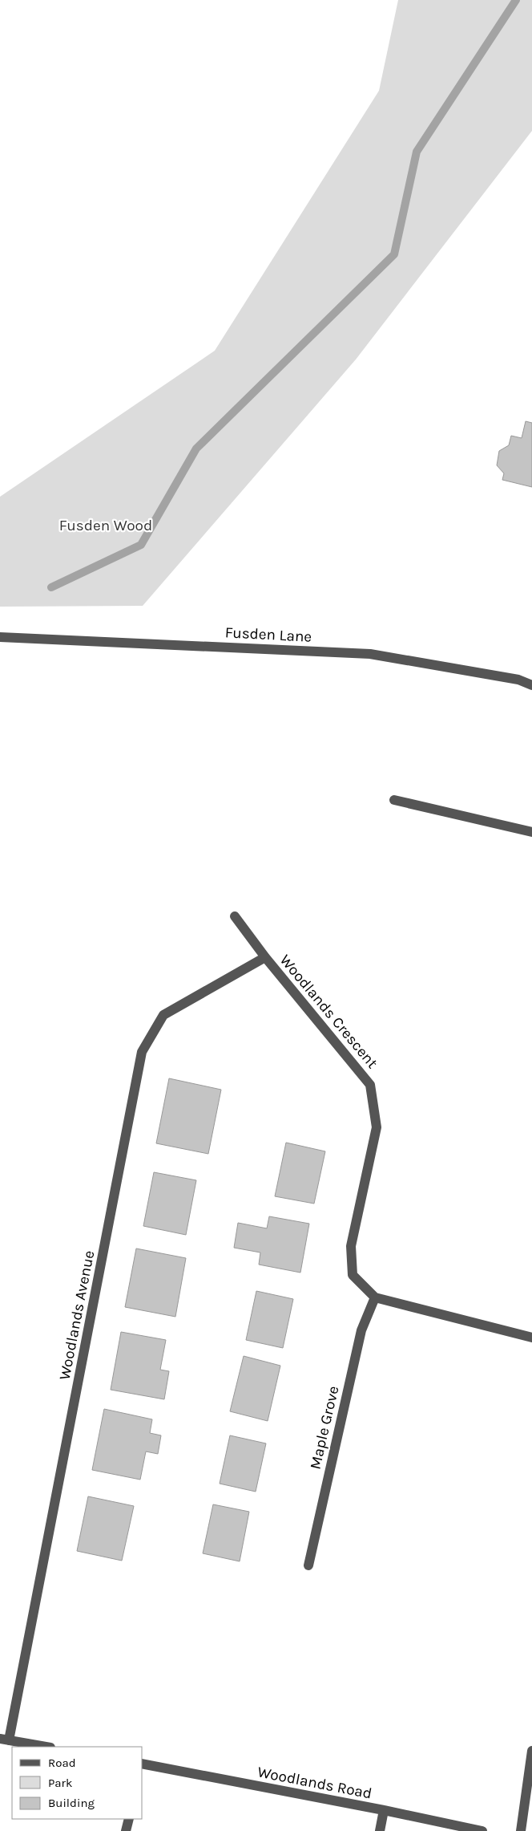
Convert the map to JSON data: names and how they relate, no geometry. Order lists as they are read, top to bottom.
{
  "streets": {
    "street": [
      "Fusden Lane",
      "Woodlands Crescent",
      "Woodlands Avenue",
      "Maple Grove",
      "Woodlands Road"
    ]
  },
  "crossings": [
    ["Woodlands Crescent", "Woodlands Avenue"],
    ["Woodlands Crescent", "Maple Grove"]
  ],
  "parks": ["Fusden Wood"],
  "legend": ["Road", "Park", "Building"]
}
